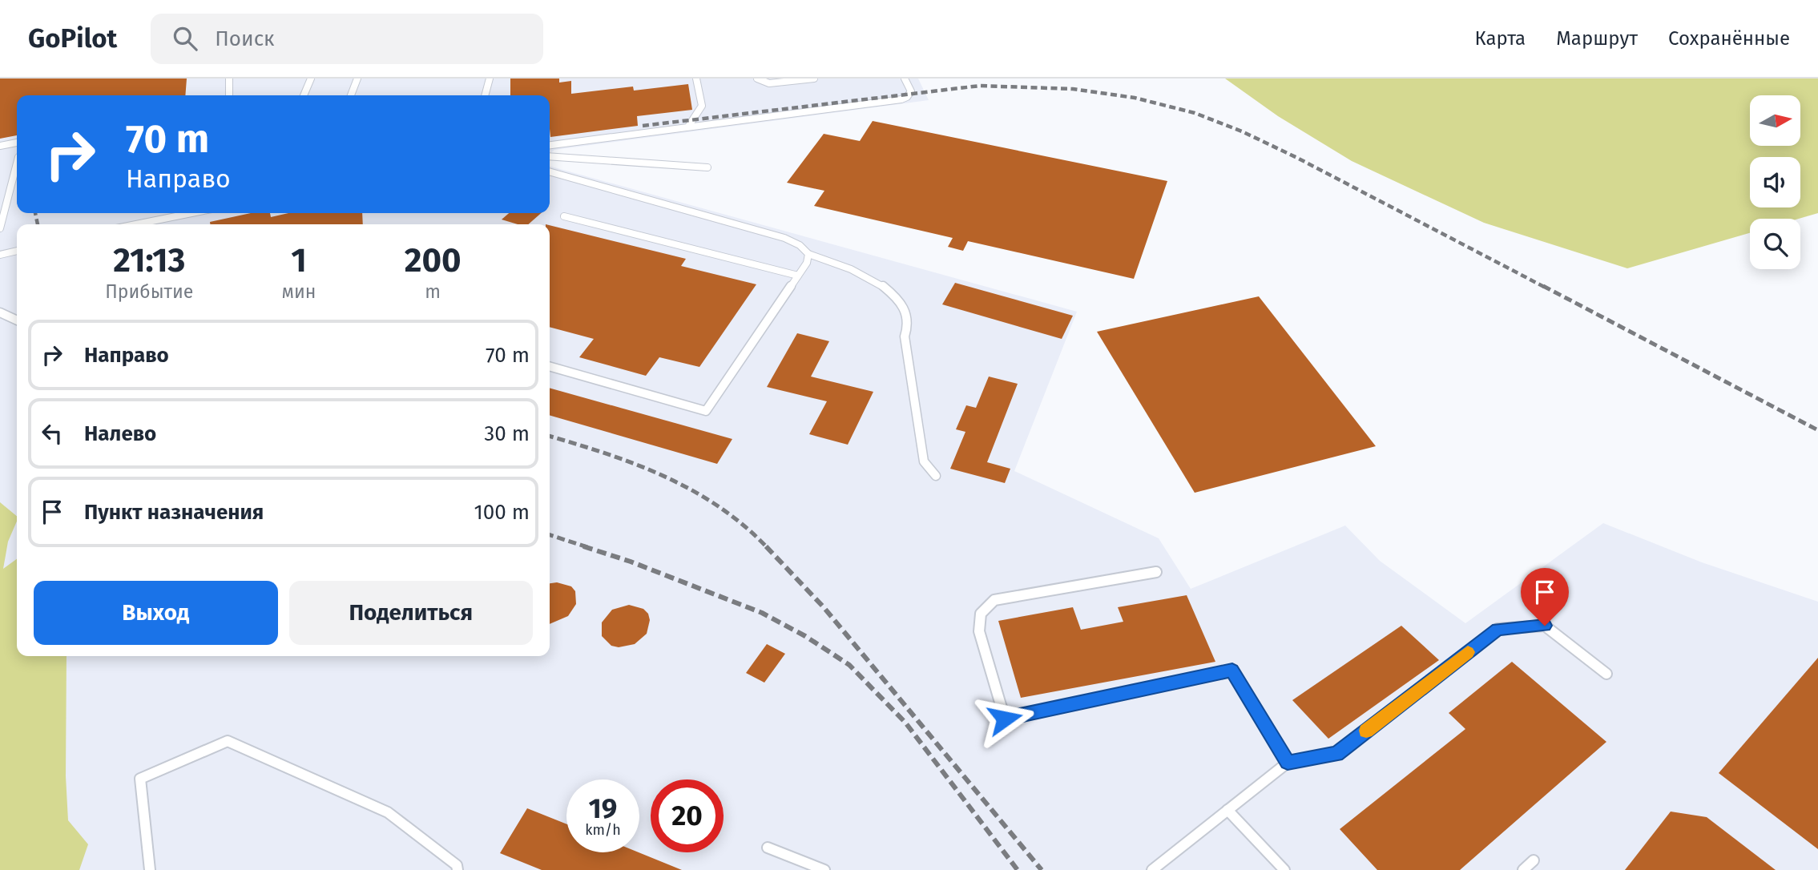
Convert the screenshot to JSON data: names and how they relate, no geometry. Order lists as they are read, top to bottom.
{
  "north": "right",
  "page": {
    "header": "GoPilot",
    "search": "Поиск",
    "nav": ["Карта", "Маршрут", "Сохранённые"],
    "turn": ["70 m", "Направо"],
    "eta": [
      "21:13",
      "Прибытие",
      "1",
      "мин",
      "200",
      "m"
    ],
    "list": [
      {
        "name": "Направо",
        "value": "70 m"
      },
      {
        "name": "Налево",
        "value": "30 m"
      },
      {
        "name": "Пункт назначения",
        "value": "100 m"
      }
    ],
    "buttons": ["Выход", "Поделиться"],
    "speed": "19 km/h",
    "limit": "20"
  }
}
